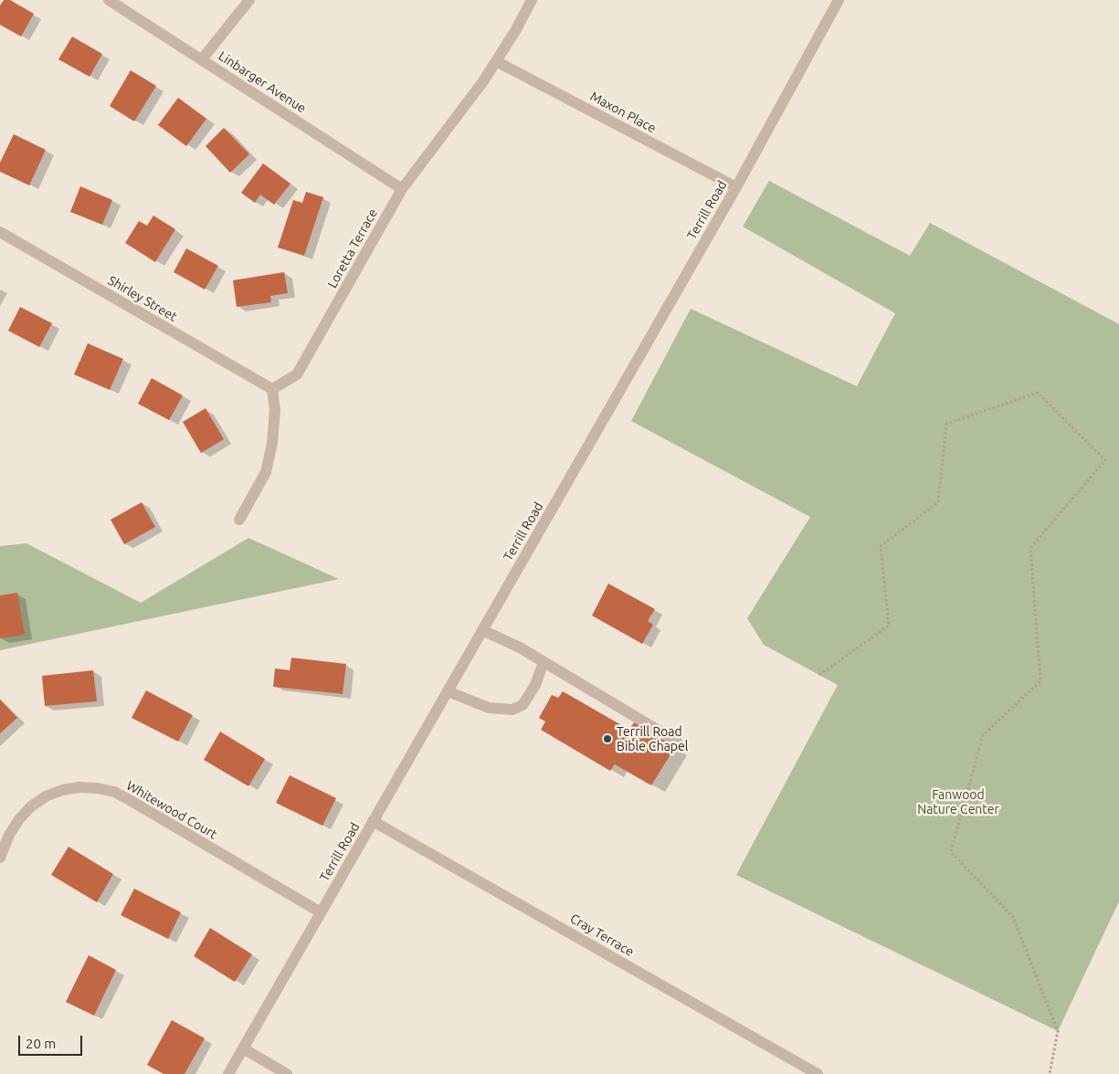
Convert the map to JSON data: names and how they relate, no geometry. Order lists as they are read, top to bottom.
{
  "streets": {
    "street": [
      "Linbarger Avenue",
      "Maxon Place",
      "Terrill Road",
      "Loretta Terrace",
      "Shirley Street",
      "Whitewood Court",
      "Cray Terrace"
    ]
  },
  "crossings": [
    ["Linbarger Avenue", "Loretta Terrace"],
    ["Maxon Place", "Terrill Road"],
    ["Maxon Place", "Loretta Terrace"],
    ["Terrill Road", "Whitewood Court"],
    ["Terrill Road", "Cray Terrace"],
    ["Loretta Terrace", "Shirley Street"]
  ],
  "parks": ["Fanwood Nature Center"],
  "places": ["Terrill Road Bible Chapel"],
  "scale_bar": "20 m"
}
